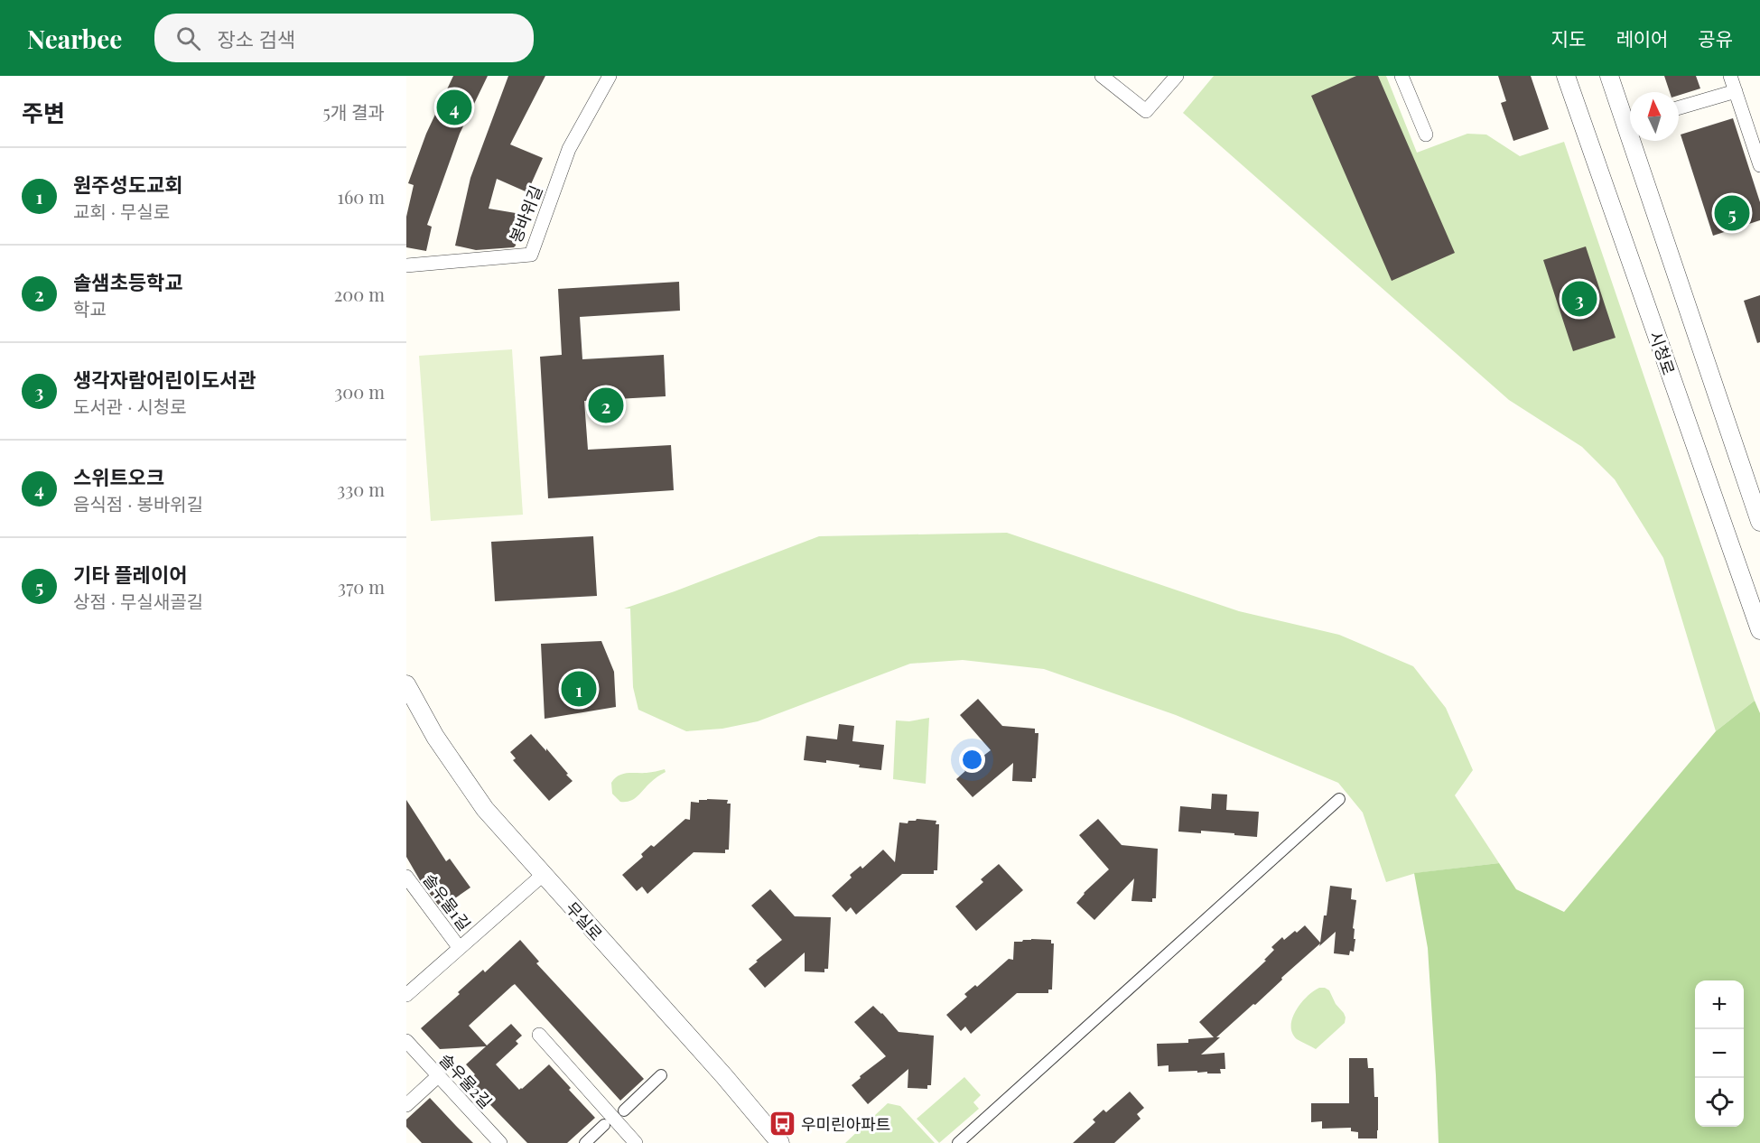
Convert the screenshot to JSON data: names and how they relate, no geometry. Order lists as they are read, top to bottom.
{
  "streets": {
    "street": [
      "봉바위길",
      "시청로",
      "솔우물1길",
      "무실로",
      "솔우물2길"
    ]
  },
  "places": {
    "bus stop": ["우미린아파트"]
  },
  "north": "top",
  "page": {
    "header": "Nearbee",
    "search": "장소 검색",
    "nav": ["지도", "레이어", "공유"],
    "heading": ["주변", "5개 결과"],
    "pins": [
      "4",
      "5",
      "3",
      "2",
      "1"
    ],
    "list": [
      {
        "mark": "1",
        "name": "원주성도교회",
        "note": "교회 · 무실로",
        "value": "160 m"
      },
      {
        "mark": "2",
        "name": "솔샘초등학교",
        "note": "학교",
        "value": "200 m"
      },
      {
        "mark": "3",
        "name": "생각자람어린이도서관",
        "note": "도서관 · 시청로",
        "value": "300 m"
      },
      {
        "mark": "4",
        "name": "스위트오크",
        "note": "음식점 · 봉바위길",
        "value": "330 m"
      },
      {
        "mark": "5",
        "name": "기타 플레이어",
        "note": "상점 · 무실새골길",
        "value": "370 m"
      }
    ],
    "map_buttons": ["+", "−"]
  }
}
